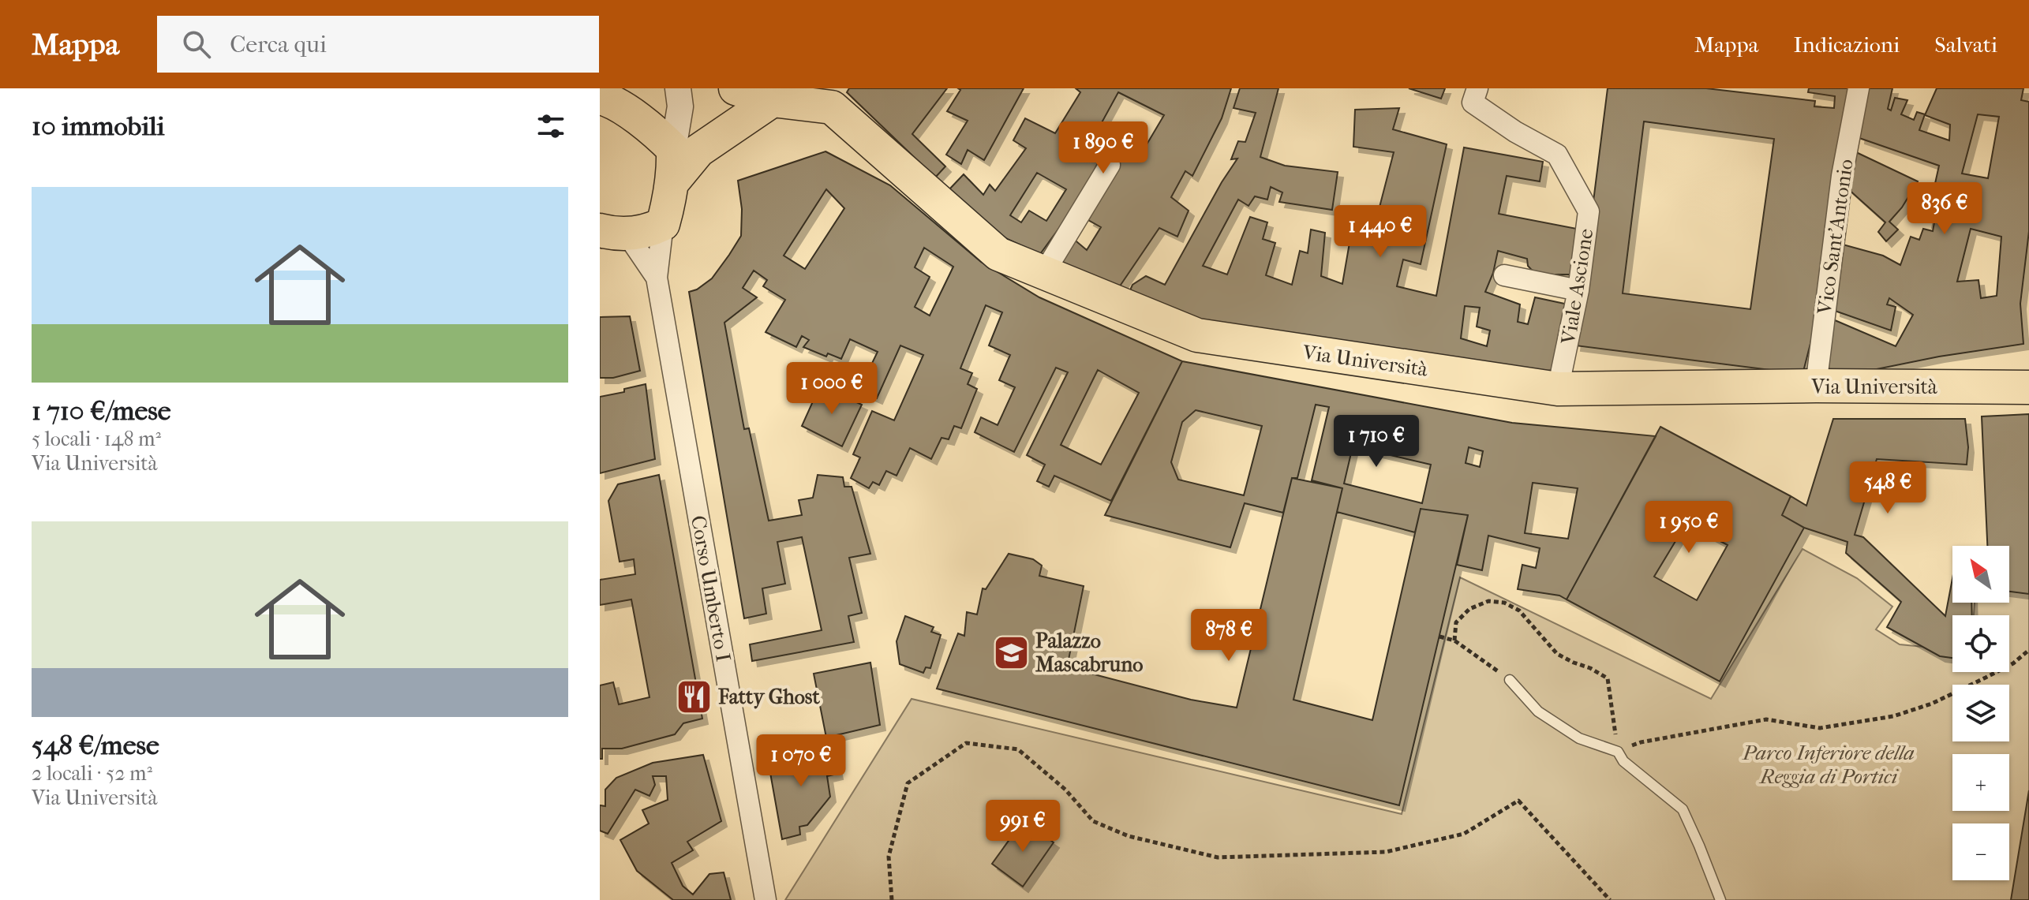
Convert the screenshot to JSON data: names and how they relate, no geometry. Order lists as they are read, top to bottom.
{
  "streets": {
    "main road": ["Via Università"],
    "street": ["Vico Sant'Antonio", "Viale Ascione", "Corso Umberto I"]
  },
  "crossings": [
    ["Vico Sant'Antonio", "Via Università"],
    ["Viale Ascione", "Via Università"]
  ],
  "parks": ["Parco Inferiore della Reggia di Portici"],
  "places": {
    "school or university": ["Palazzo Mascabruno"],
    "restaurant": ["Fatty Ghost"]
  },
  "north": "top left",
  "page": {
    "header": "Mappa",
    "search": "Cerca qui",
    "nav": ["Mappa", "Indicazioni", "Salvati"],
    "heading": "10 immobili",
    "price": [
      "1 890 €",
      "836 €",
      "1 440 €",
      "1 000 €",
      "1 710 €",
      "548 €",
      "1 950 €",
      "878 €",
      "1 070 €",
      "991 €"
    ],
    "list": [
      {
        "name": "1 710 €/mese",
        "note": "5 locali · 148 m² · Via Università"
      },
      {
        "name": "548 €/mese",
        "note": "2 locali · 52 m² · Via Università"
      }
    ],
    "map_buttons": ["+", "−"]
  }
}
